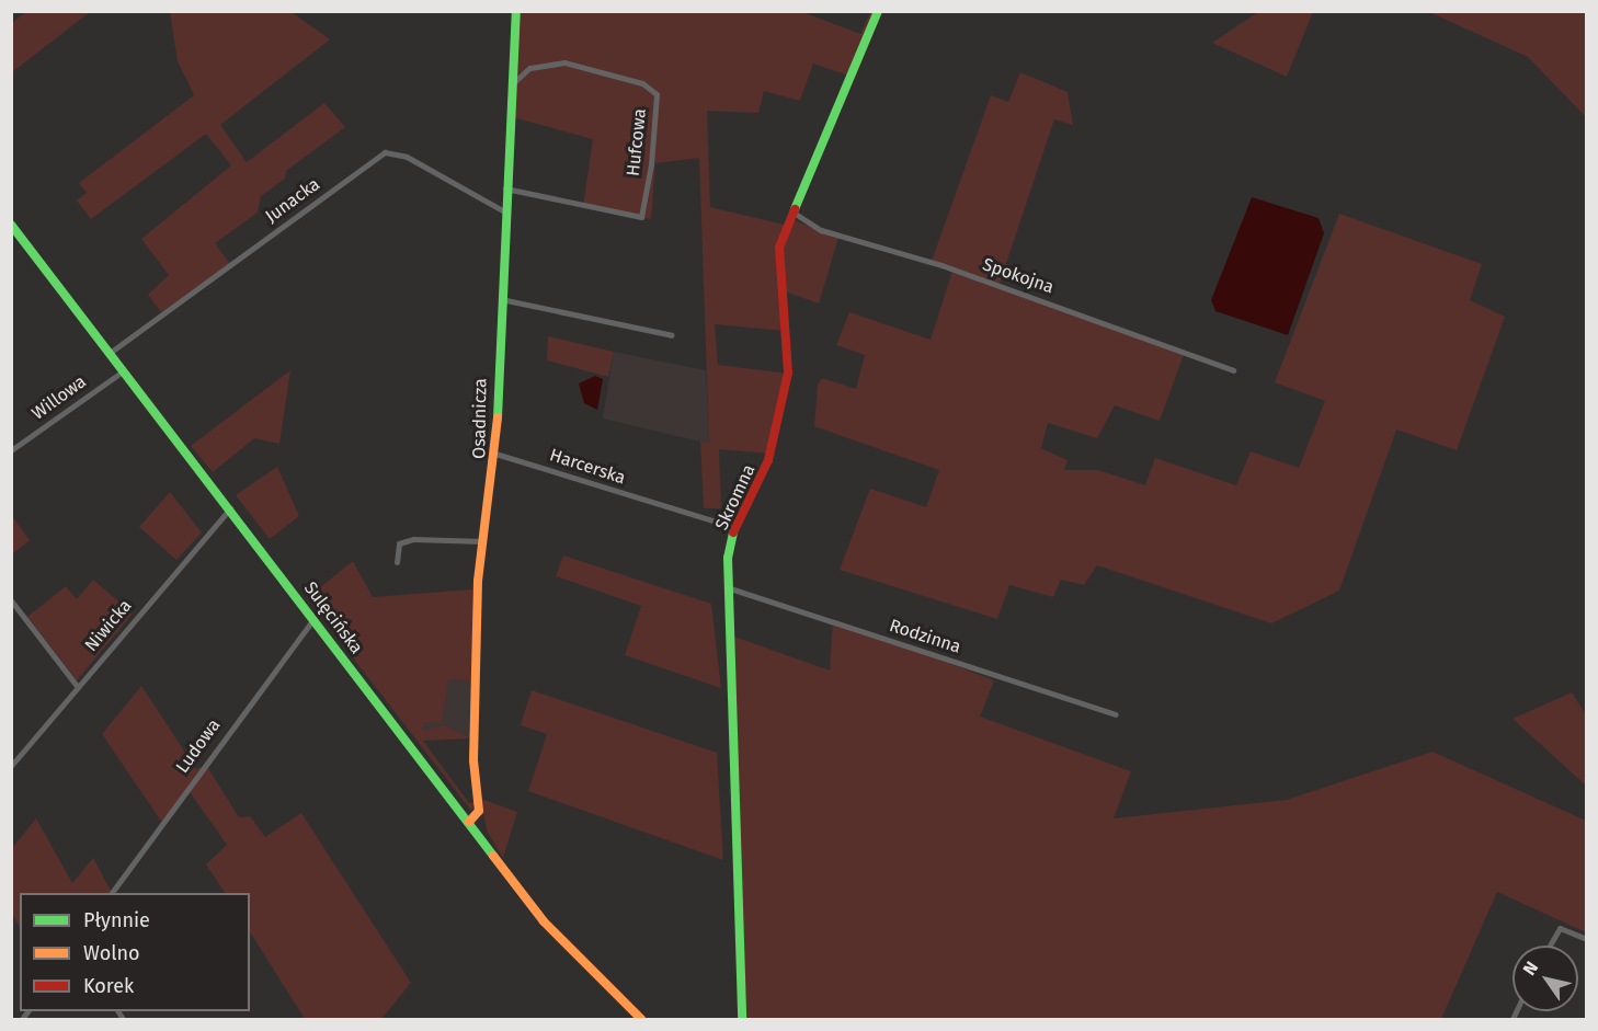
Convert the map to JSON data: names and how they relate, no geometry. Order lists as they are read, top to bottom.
{
  "streets": {
    "street": [
      "Hufcowa",
      "Junacka",
      "Spokojna",
      "Willowa",
      "Osadnicza",
      "Harcerska",
      "Skromna",
      "Sulęcińska",
      "Niwicka",
      "Rodzinna",
      "Ludowa"
    ]
  },
  "crossings": [
    ["Hufcowa", "Osadnicza"],
    ["Junacka", "Osadnicza"],
    ["Junacka", "Sulęcińska"],
    ["Spokojna", "Skromna"],
    ["Willowa", "Sulęcińska"],
    ["Osadnicza", "Harcerska"],
    ["Osadnicza", "Sulęcińska"],
    ["Harcerska", "Skromna"],
    ["Skromna", "Rodzinna"],
    ["Sulęcińska", "Niwicka"],
    ["Sulęcińska", "Ludowa"]
  ],
  "legend": ["Płynnie", "Wolno", "Korek"],
  "north": "top left"
}
